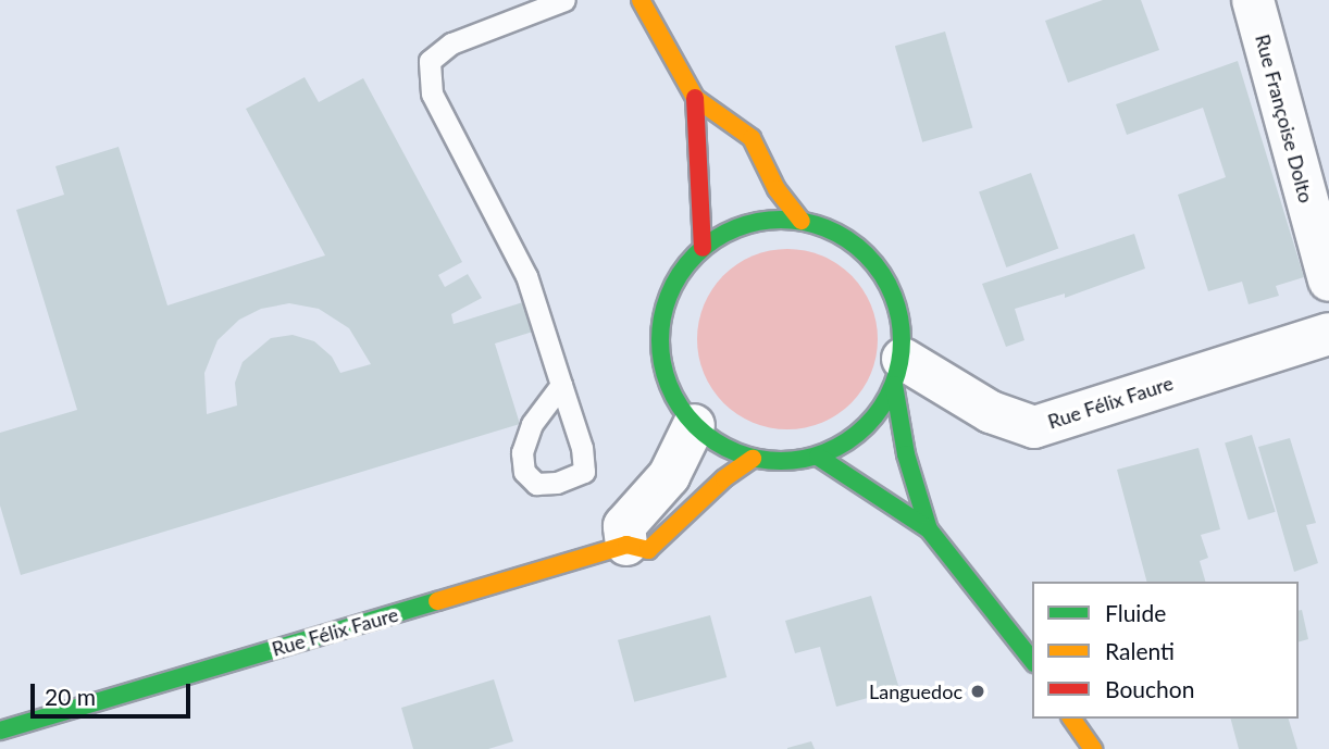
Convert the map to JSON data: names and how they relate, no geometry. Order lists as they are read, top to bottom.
{
  "streets": {
    "main road": ["Rue Félix Faure"],
    "street": ["Rue Françoise Dolto"]
  },
  "places": ["Languedoc"],
  "legend": ["Fluide", "Ralenti", "Bouchon"],
  "scale_bar": "20 m"
}
